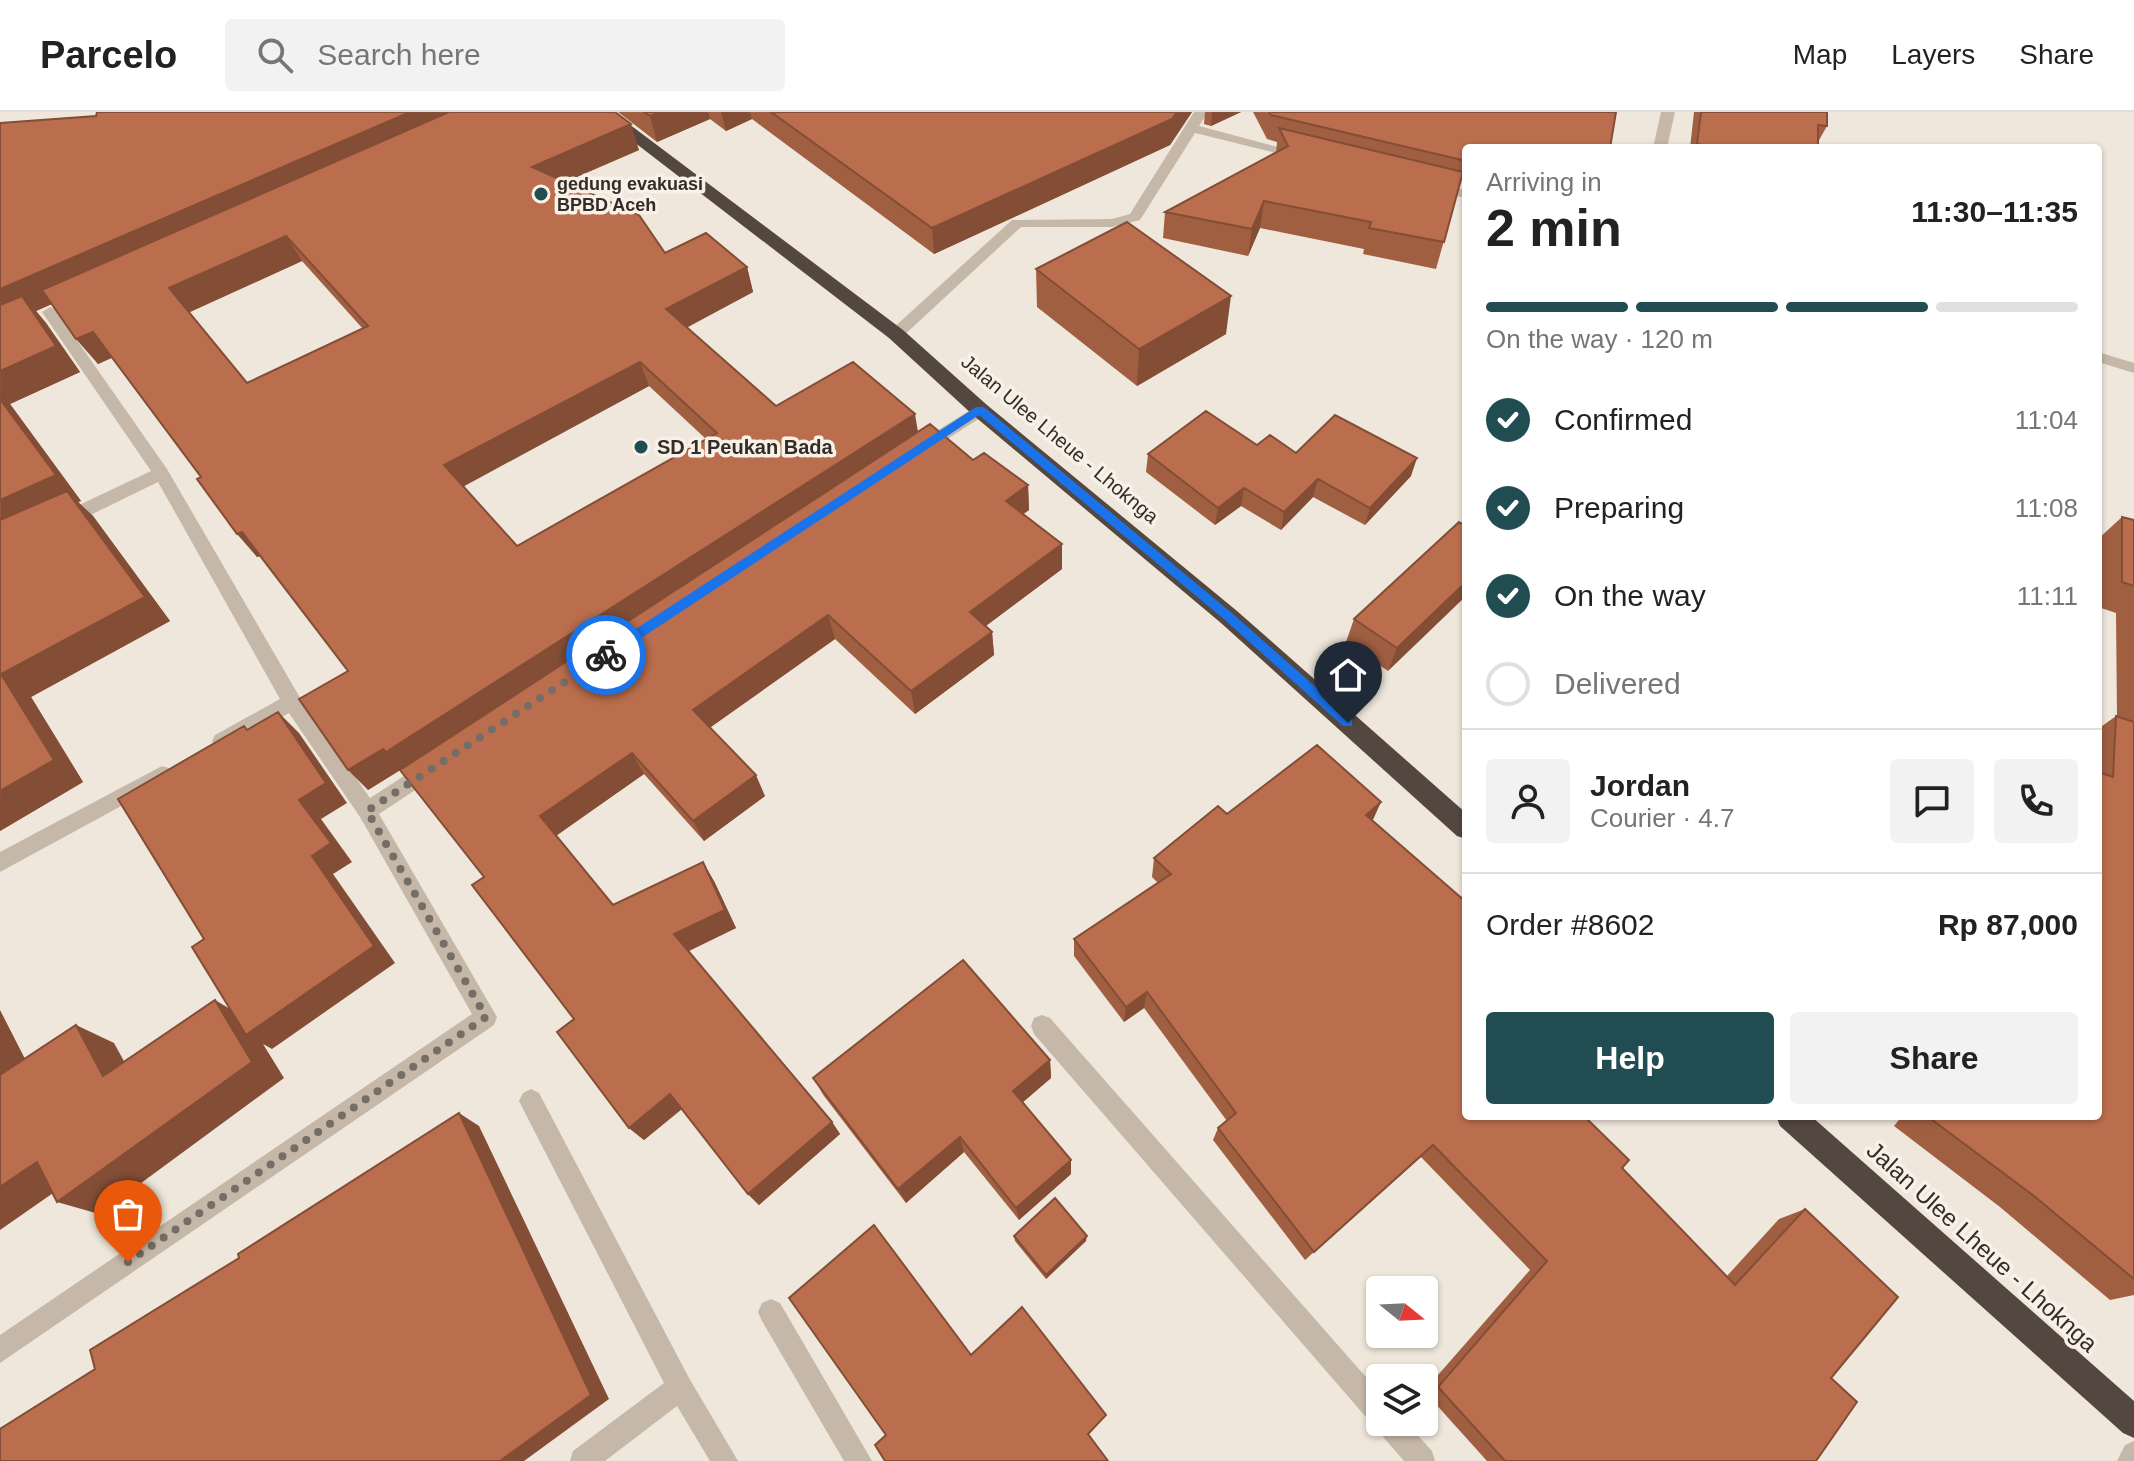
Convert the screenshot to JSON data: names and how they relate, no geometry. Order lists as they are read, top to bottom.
{
  "streets": {
    "highway": ["Jalan Ulee Lheue - Lhoknga"]
  },
  "places": ["gedung evakuasi BPBD Aceh", "SD 1 Peukan Bada"],
  "north": "right",
  "page": {
    "header": "Parcelo",
    "search": "Search here",
    "nav": ["Map", "Layers", "Share"],
    "heading": ["2 min", "Arriving in", "11:30–11:35"],
    "panel": [
      "Jordan",
      "Courier · 4.7",
      "Order #8602",
      "Rp 87,000"
    ],
    "bar": "On the way · 120 m",
    "list": [
      ["Confirmed", "11:04"],
      ["Preparing", "11:08"],
      ["On the way", "11:11"],
      "Delivered"
    ],
    "buttons": ["Help", "Share"]
  }
}
